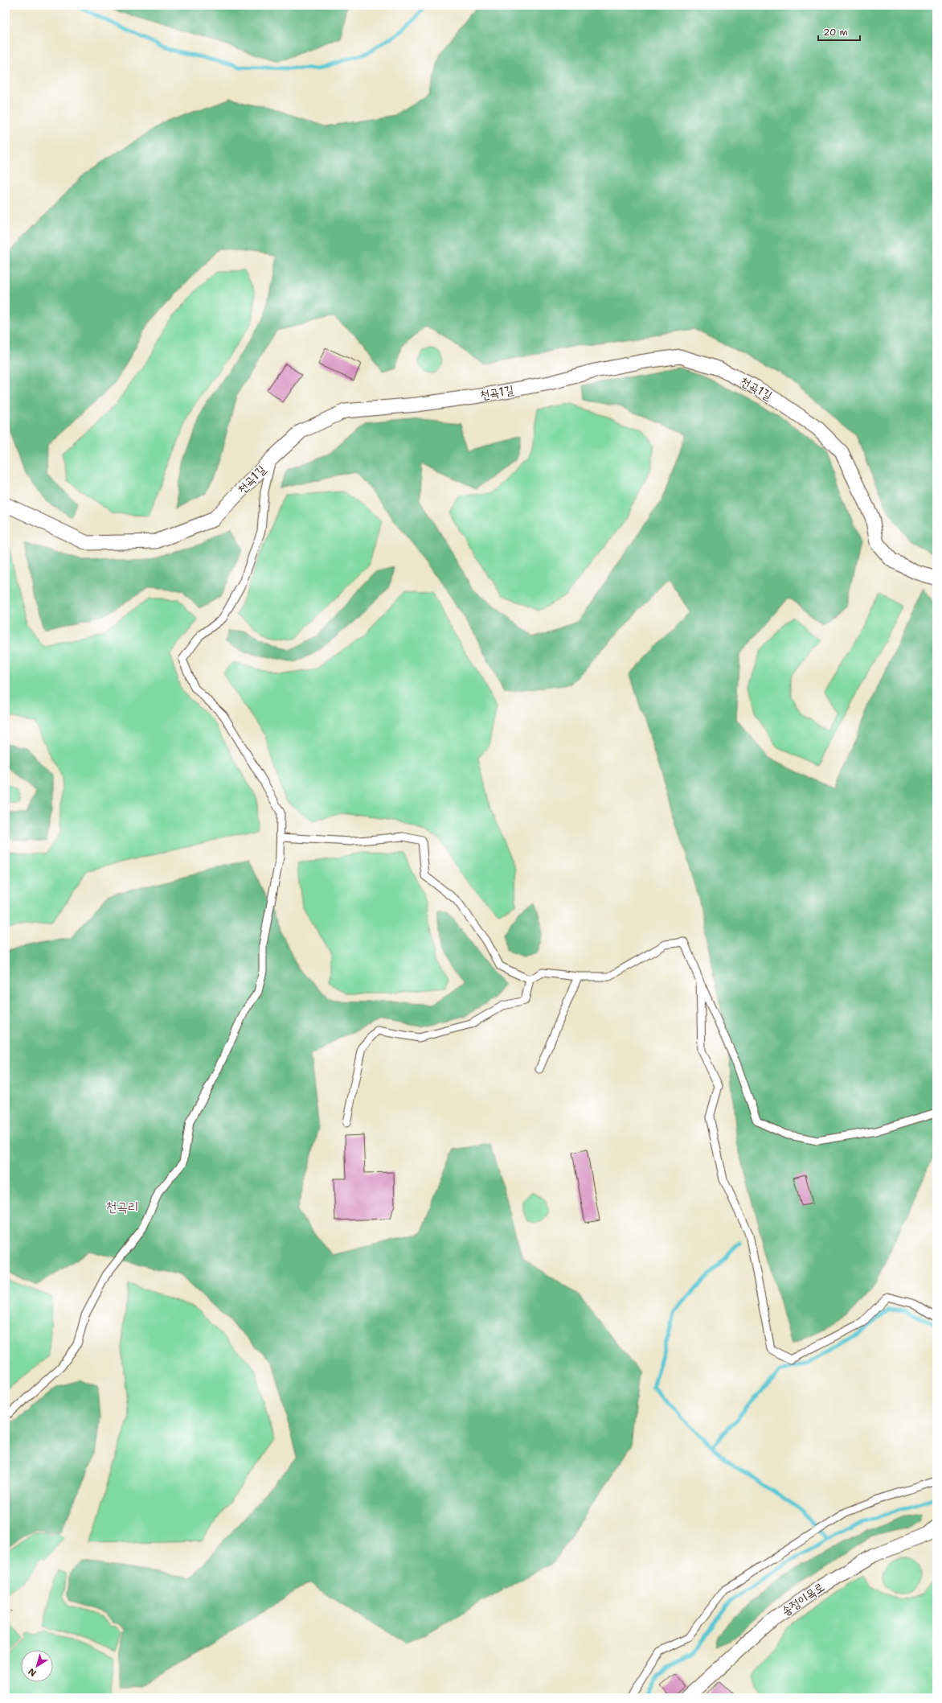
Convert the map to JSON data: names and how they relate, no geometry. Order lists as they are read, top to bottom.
{
  "streets": {
    "street": ["천곡1길", "송정이목로"]
  },
  "districts": ["천곡리"],
  "scale_bar": "20 m",
  "north": "bottom left"
}
